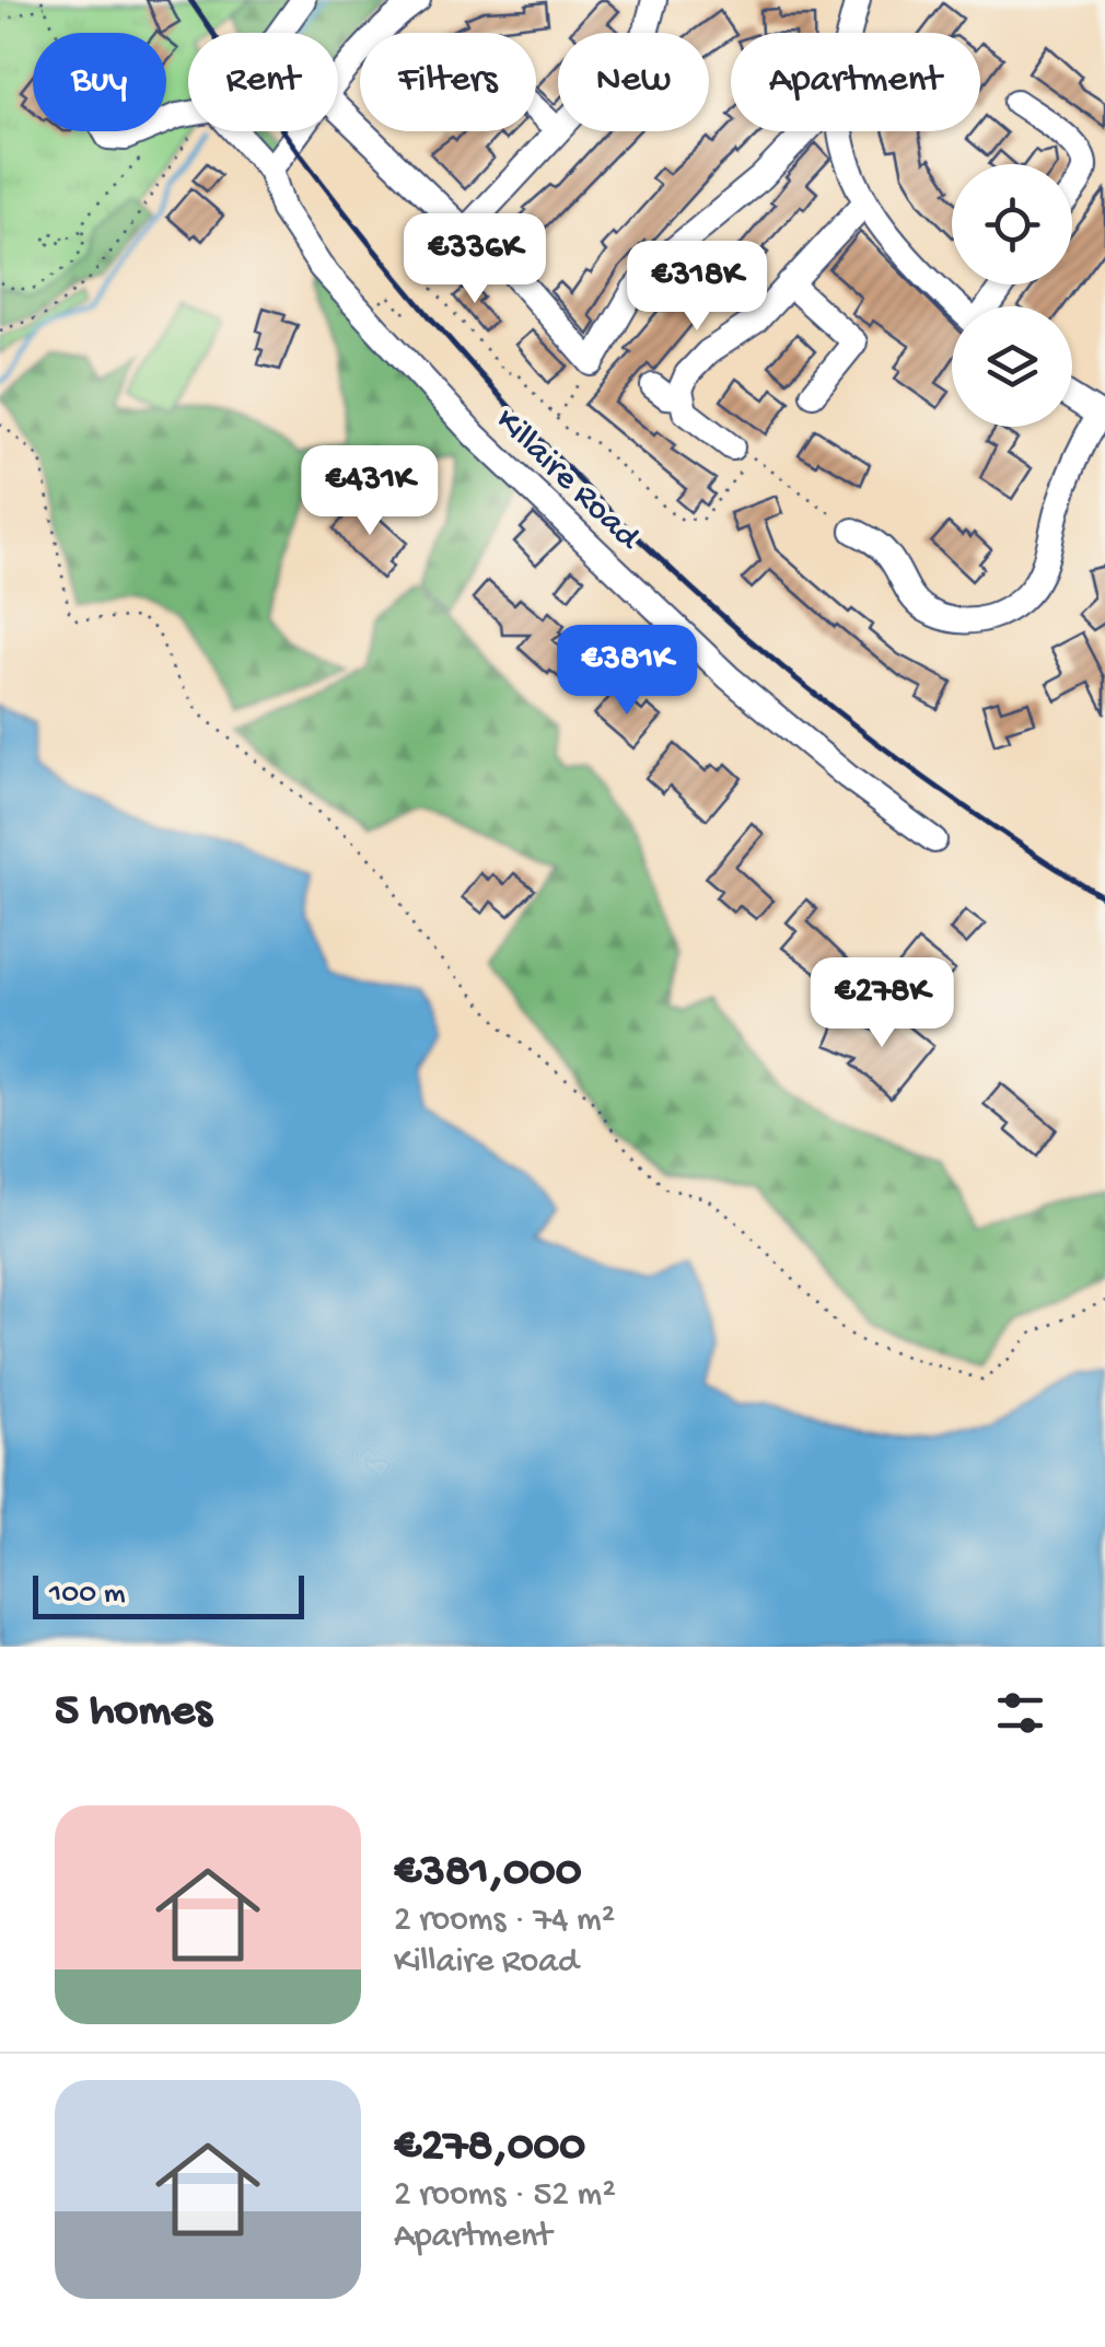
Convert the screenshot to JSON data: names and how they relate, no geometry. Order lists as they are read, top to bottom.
{
  "streets": {
    "street": ["Killaire Road"]
  },
  "scale_bar": "100 m",
  "page": {
    "chip": [
      "Buy",
      "Rent",
      "Filters",
      "New",
      "Apartment"
    ],
    "price": [
      "€336K",
      "€318K",
      "€431K",
      "€381K",
      "€278K"
    ],
    "scale": "100 m",
    "heading": "5 homes",
    "list": [
      {
        "name": "€381,000",
        "note": "2 rooms · 74 m² · Killaire Road"
      },
      {
        "name": "€278,000",
        "note": "2 rooms · 52 m² · Apartment"
      }
    ]
  }
}
